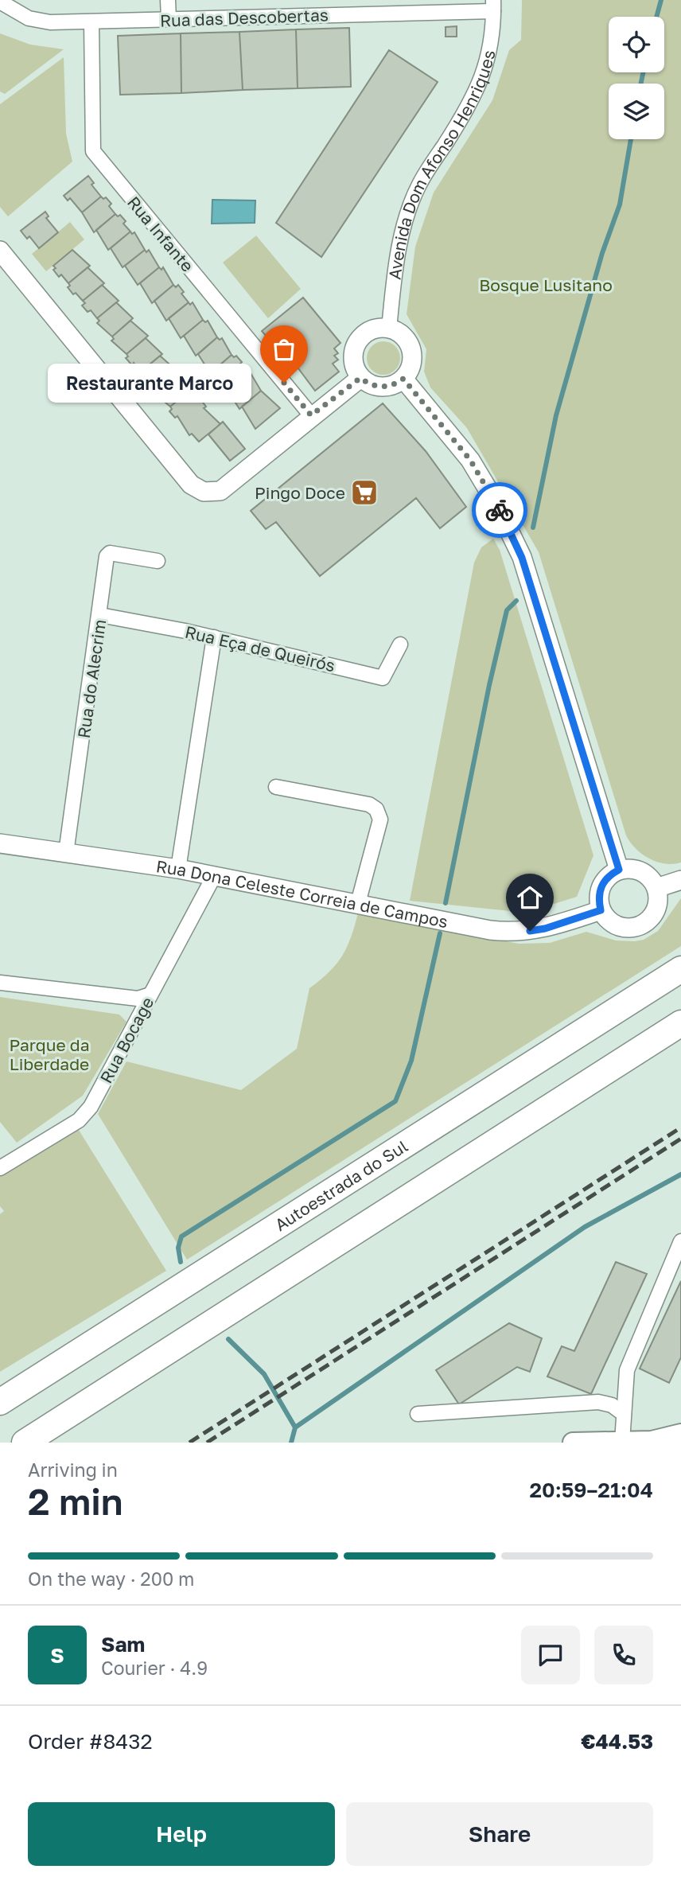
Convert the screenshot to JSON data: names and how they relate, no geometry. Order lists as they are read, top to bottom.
{
  "streets": {
    "highway": ["Autoestrada do Sul"],
    "street": [
      "Rua das Descobertas",
      "Avenida Dom Afonso Henriques",
      "Rua Infante",
      "Rua Eça de Queirós",
      "Rua do Alecrim",
      "Rua Dona Celeste Correia de Campos",
      "Rua Bocage"
    ]
  },
  "crossings": [
    ["Rua das Descobertas", "Avenida Dom Afonso Henriques"],
    ["Rua das Descobertas", "Rua Infante"],
    ["Rua Eça de Queirós", "Rua do Alecrim"],
    ["Rua do Alecrim", "Rua Dona Celeste Correia de Campos"],
    ["Rua Dona Celeste Correia de Campos", "Rua Bocage"]
  ],
  "parks": ["Bosque Lusitano", "Parque da Liberdade"],
  "places": {
    "other": ["Restaurante Marco"],
    "supermarket": ["Pingo Doce"]
  },
  "page": {
    "bubble": "Restaurante Marco",
    "heading": ["2 min", "Arriving in", "20:59–21:04"],
    "panel": [
      "Sam",
      "Courier · 4.9",
      "Order #8432",
      "€44.53"
    ],
    "bar": "On the way · 200 m",
    "round": "S",
    "buttons": ["Help", "Share"]
  }
}
